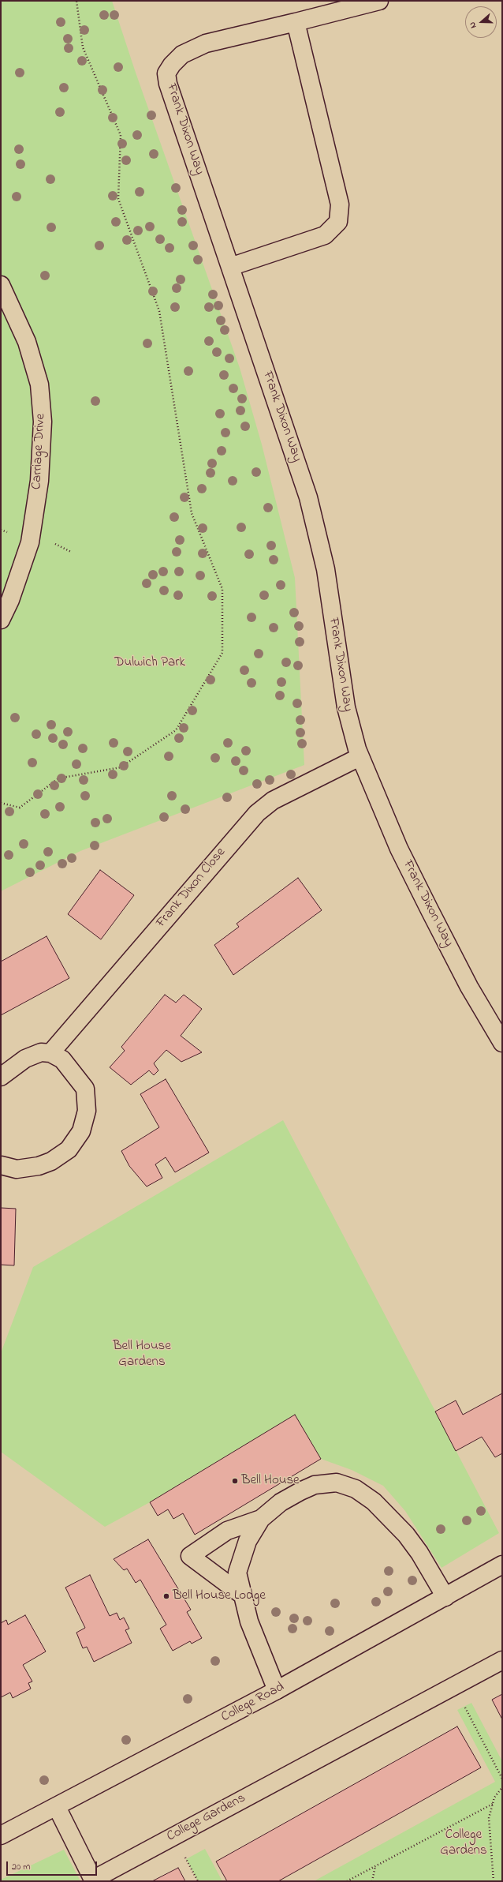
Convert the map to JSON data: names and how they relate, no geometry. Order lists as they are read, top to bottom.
{
  "streets": {
    "street": [
      "Frank Dixon Way",
      "Carriage Drive",
      "Frank Dixon Close",
      "College Road",
      "College Gardens"
    ]
  },
  "crossings": [
    ["Frank Dixon Way", "Frank Dixon Close"],
    ["College Road", "College Gardens"]
  ],
  "parks": ["Dulwich Park", "Bell House Gardens", "College Gardens"],
  "places": ["Bell House", "Bell House Lodge"],
  "scale_bar": "20 m",
  "north": "left"
}
